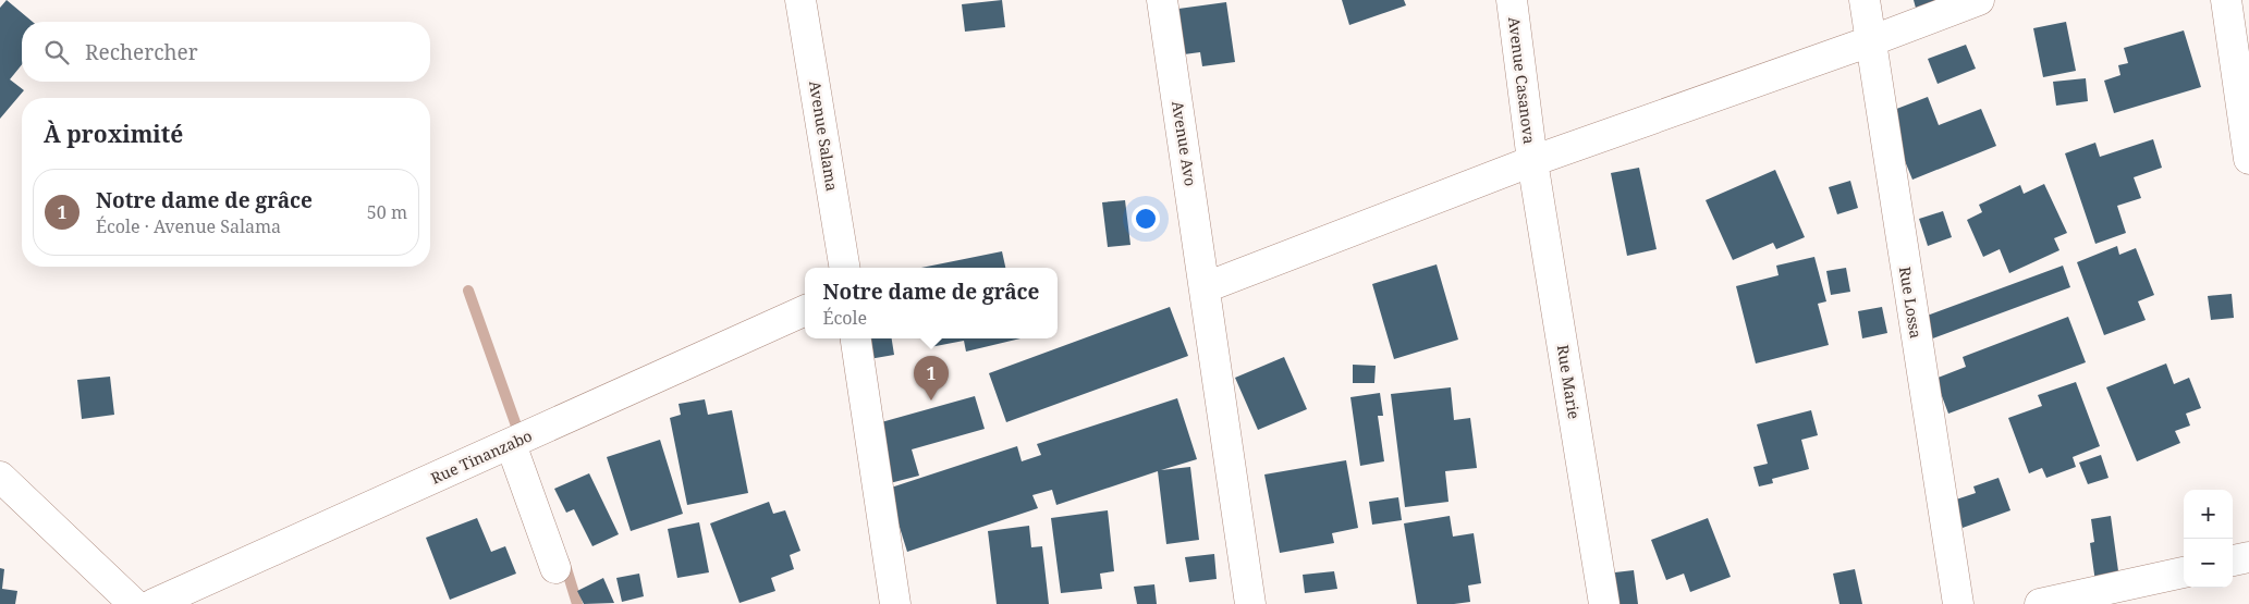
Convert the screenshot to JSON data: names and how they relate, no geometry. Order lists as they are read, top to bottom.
{
  "streets": {
    "street": [
      "Avenue Casanova",
      "Avenue Salama",
      "Avenue Avo",
      "Rue Lossa",
      "Rue Marie",
      "Rue Tinanzabo"
    ]
  },
  "crossings": [
    ["Avenue Casanova", "Rue Marie"]
  ],
  "page": {
    "search": "Rechercher",
    "heading": "À proximité",
    "list": [
      {
        "mark": "1",
        "name": "Notre dame de grâce",
        "note": "École · Avenue Salama",
        "value": "50 m"
      }
    ],
    "popup": ["Notre dame de grâce", "École"],
    "pins": "1",
    "map_buttons": ["+", "−"]
  }
}
